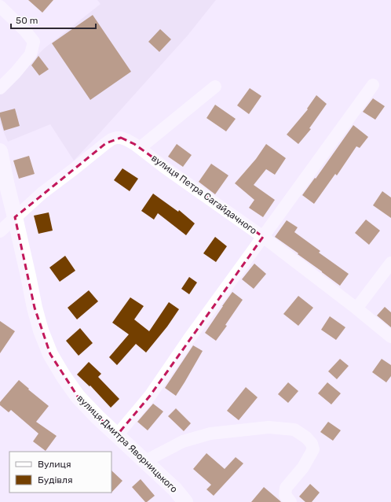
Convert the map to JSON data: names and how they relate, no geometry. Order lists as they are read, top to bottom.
{
  "streets": {
    "street": ["вулиця Петра Сагайдачного", "вулиця Дмитра Яворницького"]
  },
  "crossings": [
    ["вулиця Петра Сагайдачного", "вулиця Дмитра Яворницького"]
  ],
  "legend": ["Вулиця", "Будівля"],
  "scale_bar": "50 m"
}
